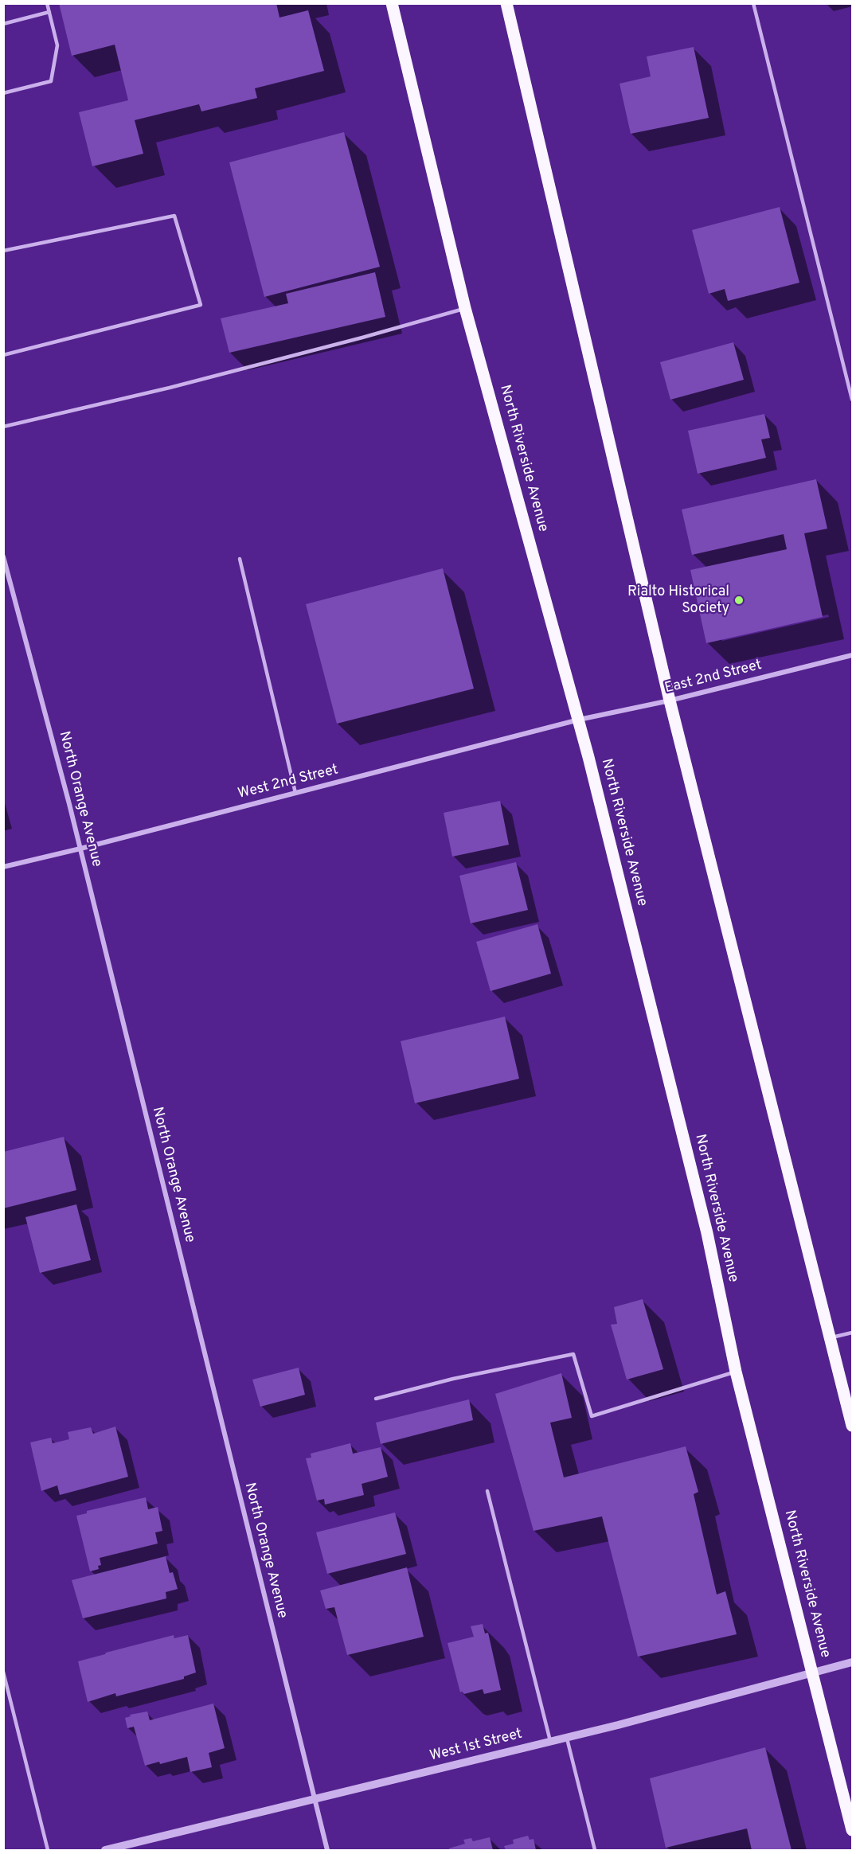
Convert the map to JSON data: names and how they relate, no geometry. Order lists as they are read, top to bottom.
{
  "streets": {
    "main road": ["North Riverside Avenue"],
    "street": [
      "East 2nd Street",
      "West 2nd Street",
      "North Orange Avenue",
      "West 1st Street"
    ]
  },
  "crossings": [
    ["North Riverside Avenue", "East 2nd Street"],
    ["North Riverside Avenue", "West 2nd Street"],
    ["North Riverside Avenue", "West 1st Street"],
    ["East 2nd Street", "West 2nd Street"],
    ["West 2nd Street", "North Orange Avenue"],
    ["North Orange Avenue", "West 1st Street"]
  ],
  "places": ["Rialto Historical Society"]
}
